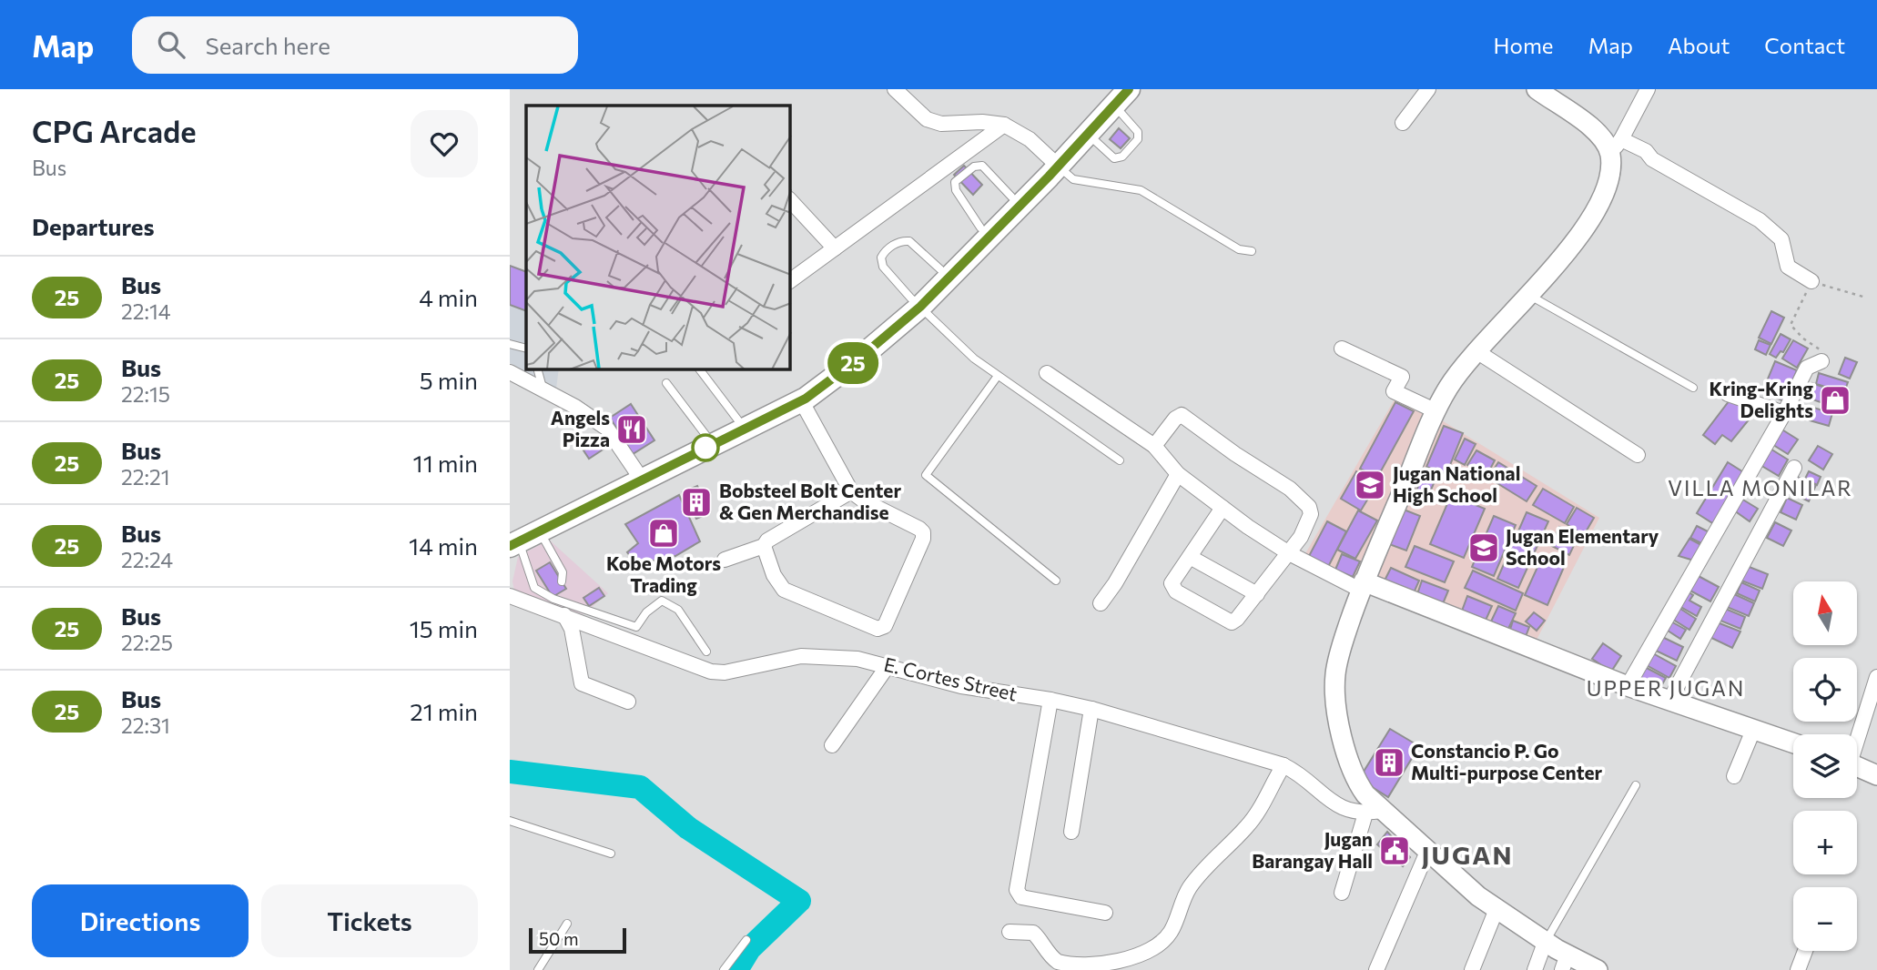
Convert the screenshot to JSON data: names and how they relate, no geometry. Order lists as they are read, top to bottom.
{
  "streets": {
    "street": ["E. Cortes Street"]
  },
  "districts": ["VILLA MONILAR", "UPPER JUGAN", "JUGAN"],
  "places": {
    "shop": ["Kring-Kring Delights", "Kobe Motors Trading"],
    "restaurant": ["Angels Pizza"],
    "school or university": ["Jugan National High School", "Jugan Elementary School"],
    "building": ["Bobsteel Bolt Center & Gen Merchandise", "Constancio P. Go Multi-purpose Center"],
    "public building": ["Jugan Barangay Hall"]
  },
  "lines": ["bus line 25"],
  "scale_bar": "50 m",
  "north": "top",
  "page": {
    "header": "Map",
    "search": "Search here",
    "nav": [
      "Home",
      "Map",
      "About",
      "Contact"
    ],
    "heading": [
      ["CPG Arcade", "Bus"],
      "Departures"
    ],
    "on_map": "25",
    "list": [
      {
        "mark": "25",
        "name": "Bus",
        "note": "22:14",
        "value": "4 min"
      },
      {
        "mark": "25",
        "name": "Bus",
        "note": "22:15",
        "value": "5 min"
      },
      {
        "mark": "25",
        "name": "Bus",
        "note": "22:21",
        "value": "11 min"
      },
      {
        "mark": "25",
        "name": "Bus",
        "note": "22:24",
        "value": "14 min"
      },
      {
        "mark": "25",
        "name": "Bus",
        "note": "22:25",
        "value": "15 min"
      },
      {
        "mark": "25",
        "name": "Bus",
        "note": "22:31",
        "value": "21 min"
      }
    ],
    "map_buttons": ["+", "−"],
    "buttons": ["Directions", "Tickets"],
    "scale": "50 m"
  }
}
